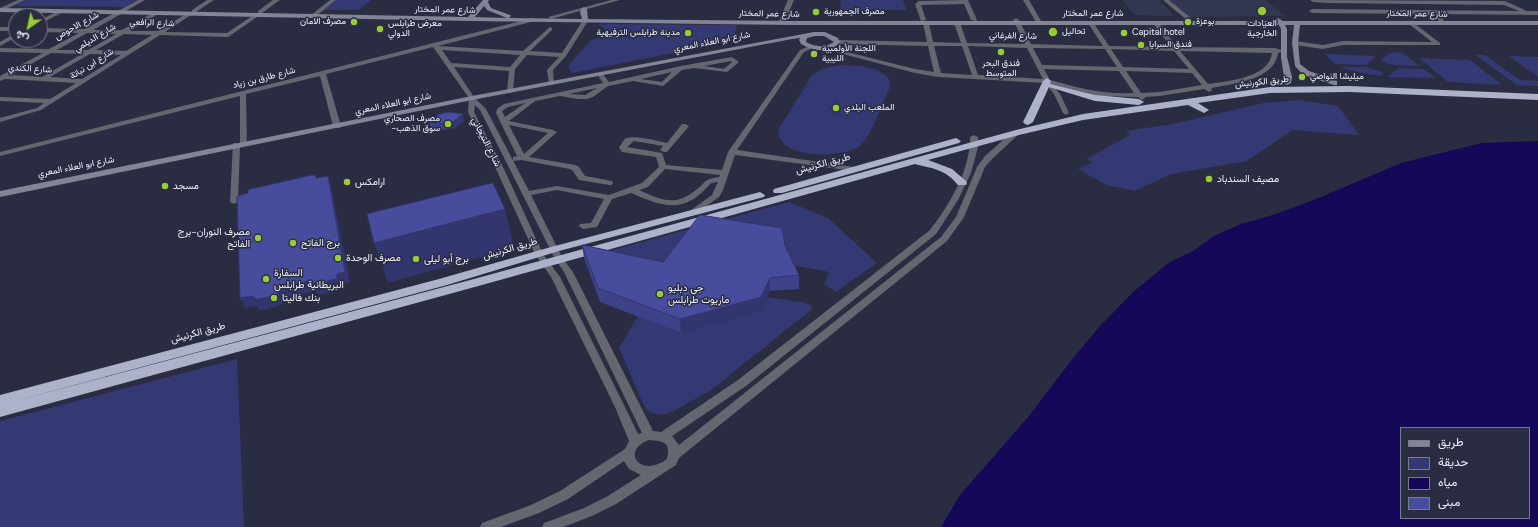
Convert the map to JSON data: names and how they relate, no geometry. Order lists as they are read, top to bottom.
{
  "streets": {
    "highway": ["طريق الكورنيش", "طريق الكرنيش"],
    "main road": ["شارع عمر المختار", "شارع ابو العلاء المعري"],
    "street": [
      "شارع الرافعي",
      "شارع الاحوص",
      "شارع الفرغاني",
      "شارع الديلمي",
      "شارع ابن نباتة",
      "شارع الكندي",
      "شارع طارق بن زياد",
      "شارع التيجاني"
    ]
  },
  "crossings": [
    ["شارع عمر المختار", "شارع الرافعي"],
    ["شارع عمر المختار", "شارع الاحوص"],
    ["شارع عمر المختار", "شارع الديلمي"],
    ["شارع عمر المختار", "شارع ابن نباتة"],
    ["شارع عمر المختار", "شارع طارق بن زياد"],
    ["شارع الرافعي", "شارع الاحوص"],
    ["شارع الرافعي", "شارع الديلمي"],
    ["شارع الرافعي", "شارع ابن نباتة"],
    ["شارع الاحوص", "شارع الكندي"],
    ["شارع الفرغاني", "شارع ابو العلاء المعري"],
    ["شارع الديلمي", "شارع الكندي"],
    ["شارع ابو العلاء المعري", "شارع التيجاني"],
    ["شارع ابن نباتة", "شارع الكندي"],
    ["طريق الكورنيش", "طريق الكرنيش"],
    ["شارع التيجاني", "طريق الكرنيش"]
  ],
  "places": [
    "العيادات الخارجية",
    "مصرف الجمهورية",
    "مصرف الامان",
    "بوعزة",
    "معرض طرابلس الدولي",
    "تحاليل",
    "مدينة طرابلس الترفيهية",
    "Capital hotel",
    "فندق السرايا",
    "فندق البحر المتوسط",
    "اللجنة الأولمبية الليبية",
    "ميليشا النواصي",
    "الملعب البلدي",
    "مصرف الصحاري -سوق الذهب",
    "مصيف السندباد",
    "ارامكس",
    "مسجد",
    "مصرف النوران-برج الفاتح",
    "برج الفاتح",
    "مصرف الوحدة",
    "برج أبو ليلى",
    "السفارة البريطانية طرابلس",
    "جي دبليو ماريوت طرابلس",
    "بنك فاليتا"
  ],
  "legend": [
    "طريق",
    "حديقة",
    "مياه",
    "مبنى"
  ],
  "north": "bottom left"
}
